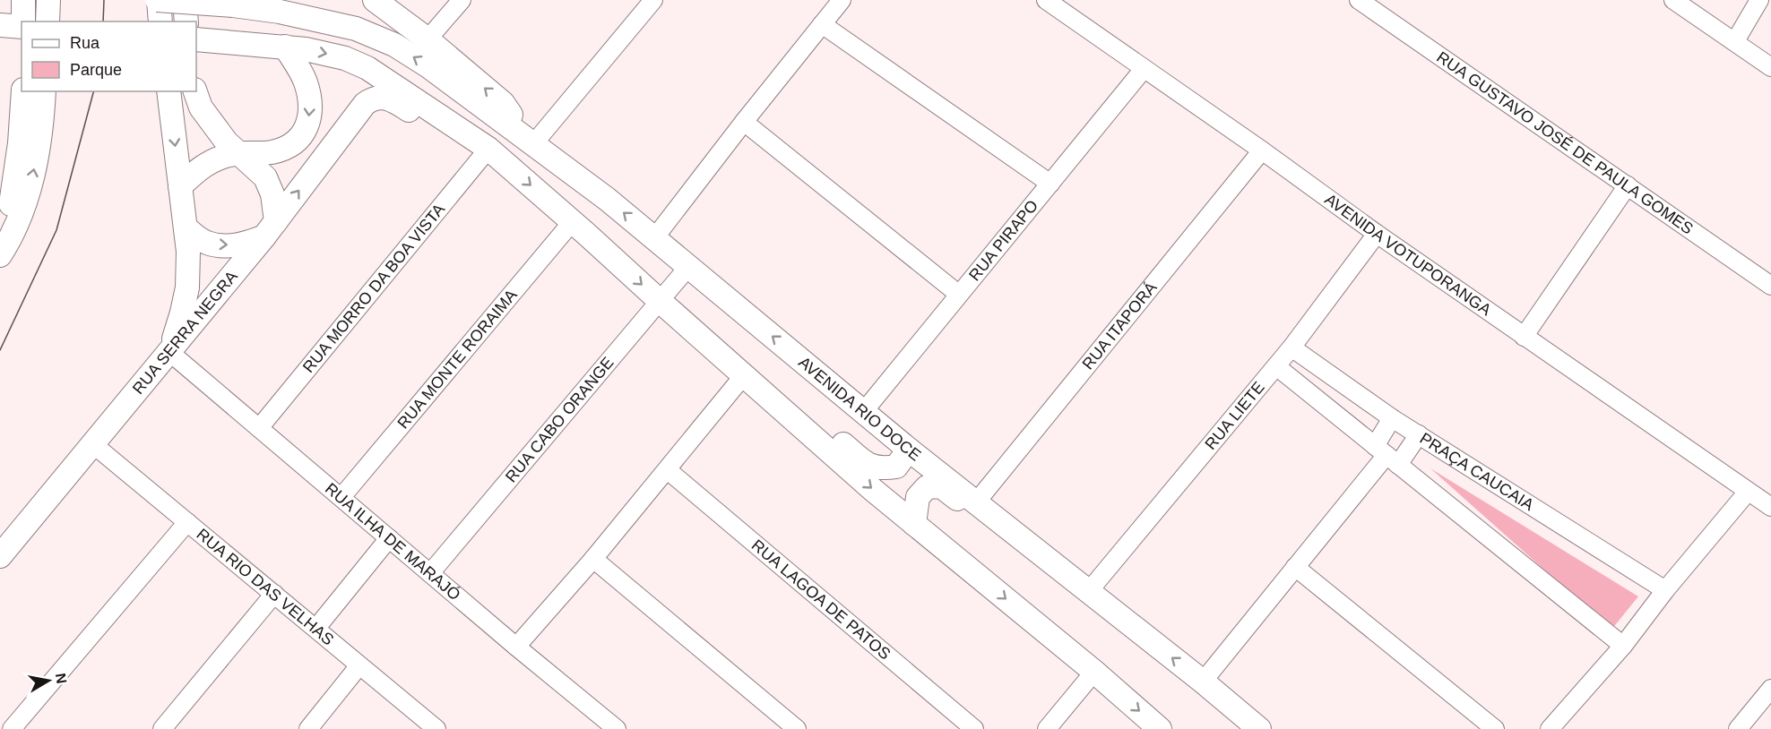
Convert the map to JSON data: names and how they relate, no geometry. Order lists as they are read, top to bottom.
{
  "streets": {
    "main road": ["RUA SERRA NEGRA", "AVENIDA RIO DOCE"],
    "street": [
      "RUA GUSTAVO JOSÉ DE PAULA GOMES",
      "RUA PIRAPO",
      "AVENIDA VOTUPORANGA",
      "RUA MORRO DA BOA VISTA",
      "RUA ITAPORÁ",
      "RUA MONTE RORAIMA",
      "RUA LIETE",
      "RUA CABO ORANGE",
      "PRAÇA CAUCAIA",
      "RUA ILHA DE MARAJÓ",
      "RUA RIO DAS VELHAS",
      "RUA LAGOA DE PATOS"
    ]
  },
  "crossings": [
    ["RUA PIRAPO", "AVENIDA VOTUPORANGA"],
    ["RUA PIRAPO", "AVENIDA RIO DOCE"],
    ["AVENIDA VOTUPORANGA", "RUA ITAPORÁ"],
    ["AVENIDA VOTUPORANGA", "RUA LIETE"],
    ["RUA MORRO DA BOA VISTA", "RUA SERRA NEGRA"],
    ["RUA MORRO DA BOA VISTA", "RUA ILHA DE MARAJÓ"],
    ["RUA ITAPORÁ", "AVENIDA RIO DOCE"],
    ["RUA SERRA NEGRA", "RUA ILHA DE MARAJÓ"],
    ["RUA SERRA NEGRA", "RUA RIO DAS VELHAS"],
    ["RUA MONTE RORAIMA", "RUA ILHA DE MARAJÓ"],
    ["AVENIDA RIO DOCE", "RUA LIETE"],
    ["AVENIDA RIO DOCE", "RUA CABO ORANGE"],
    ["RUA LIETE", "PRAÇA CAUCAIA"],
    ["RUA CABO ORANGE", "RUA ILHA DE MARAJÓ"]
  ],
  "legend": ["Rua", "Parque"],
  "north": "right"
}
